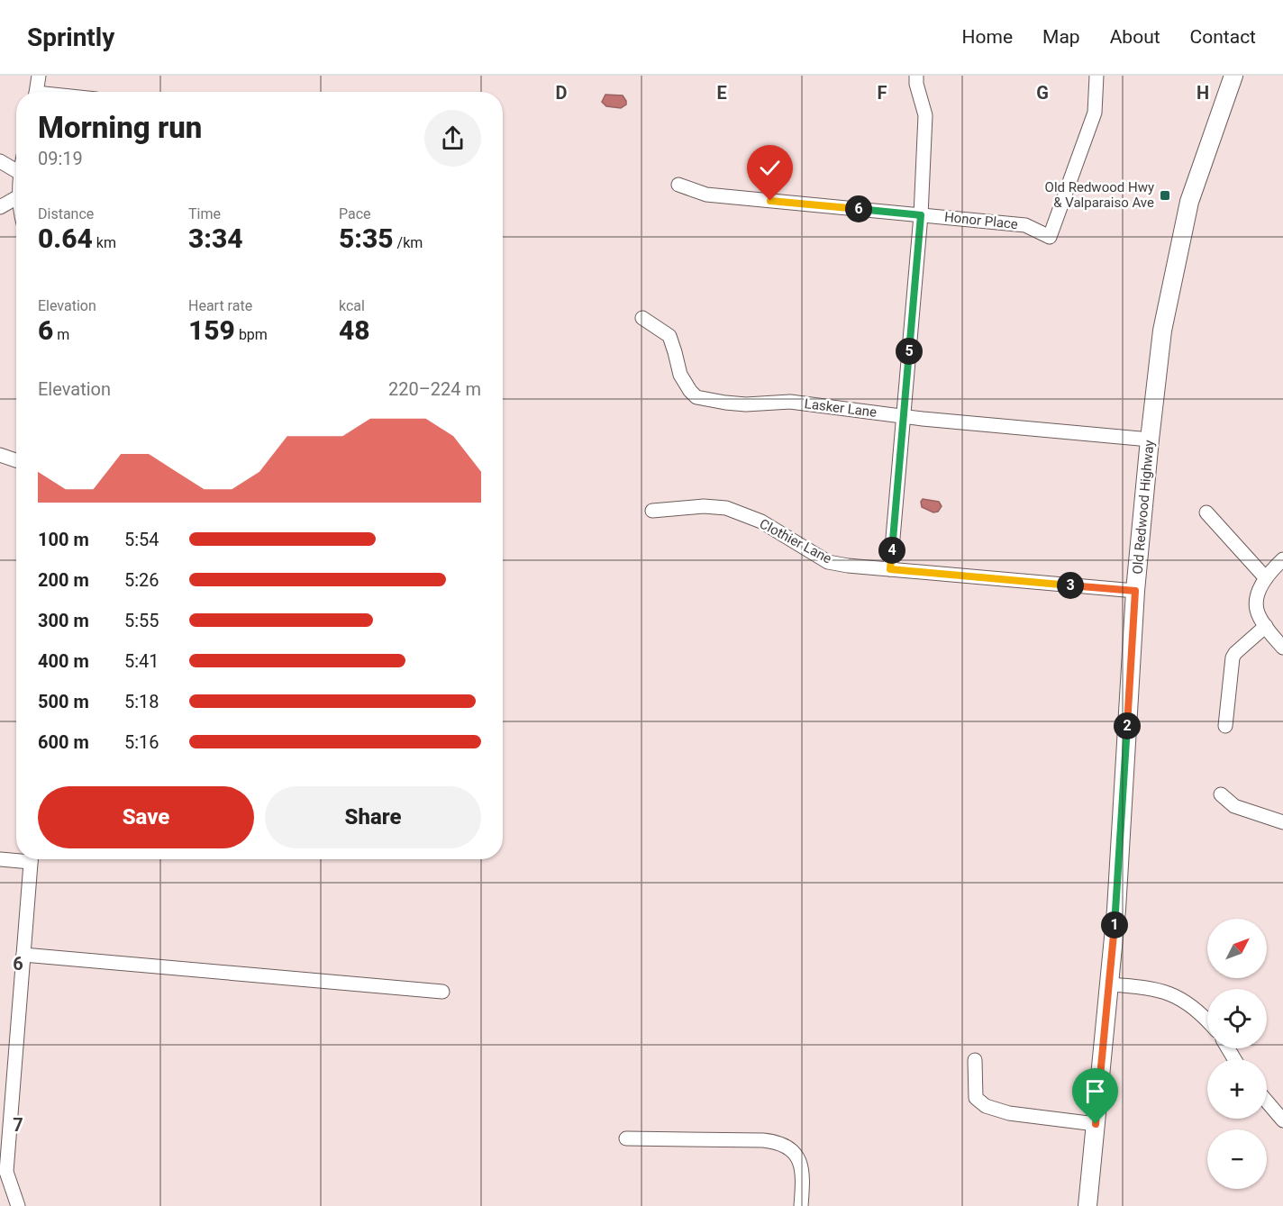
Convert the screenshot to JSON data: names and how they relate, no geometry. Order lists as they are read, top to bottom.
{
  "streets": {
    "main road": ["Old Redwood Highway"],
    "street": ["Honor Place", "Lasker Lane", "Clothier Lane"]
  },
  "crossings": [
    ["Lasker Lane", "Old Redwood Highway"],
    ["Old Redwood Highway", "Clothier Lane"]
  ],
  "places": {
    "transit": ["Old Redwood Hwy & Valparaiso Ave"]
  },
  "north": "top right",
  "page": {
    "header": "Sprintly",
    "nav": [
      "Home",
      "Map",
      "About",
      "Contact"
    ],
    "heading": ["Morning run", "09:19"],
    "stats": [
      ["Distance", "0.64 km"],
      ["Time", "3:34"],
      ["Pace", "5:35 /km"],
      ["Elevation", "6 m"],
      ["Heart rate", "159 bpm"],
      ["kcal", "48"]
    ],
    "pins": [
      "6",
      "5",
      "4",
      "3",
      "2",
      "1"
    ],
    "chart": ["Elevation", "220–224 m"],
    "list": [
      {
        "name": "100 m",
        "note": "5:54"
      },
      {
        "name": "200 m",
        "note": "5:26"
      },
      {
        "name": "300 m",
        "note": "5:55"
      },
      {
        "name": "400 m",
        "note": "5:41"
      },
      {
        "name": "500 m",
        "note": "5:18"
      },
      {
        "name": "600 m",
        "note": "5:16"
      }
    ],
    "buttons": ["Save", "Share"],
    "map_buttons": ["+", "−"]
  },
  "grid": {
    "columns": [
      "D",
      "E",
      "F",
      "G",
      "H"
    ],
    "rows": ["6", "7"]
  }
}
